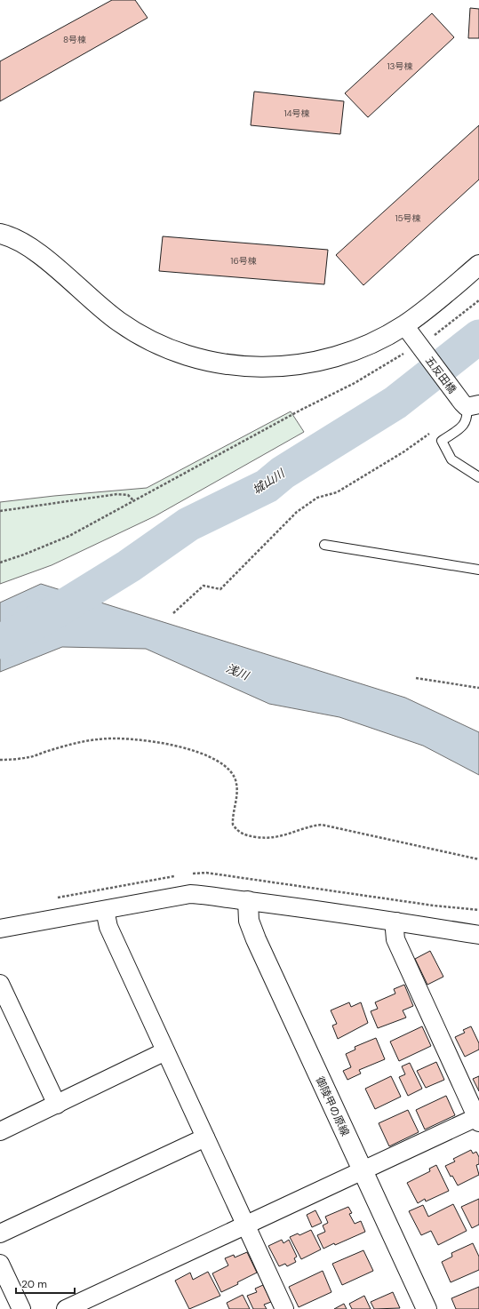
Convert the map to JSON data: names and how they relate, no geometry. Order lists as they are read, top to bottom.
{
  "streets": {
    "street": ["五反田橋", "御陵甲の原線"]
  },
  "water": ["城山川", "浅川"],
  "house_numbers": [
    "8号棟",
    "13号棟",
    "14号棟",
    "15号棟",
    "16号棟"
  ],
  "scale_bar": "20 m"
}
